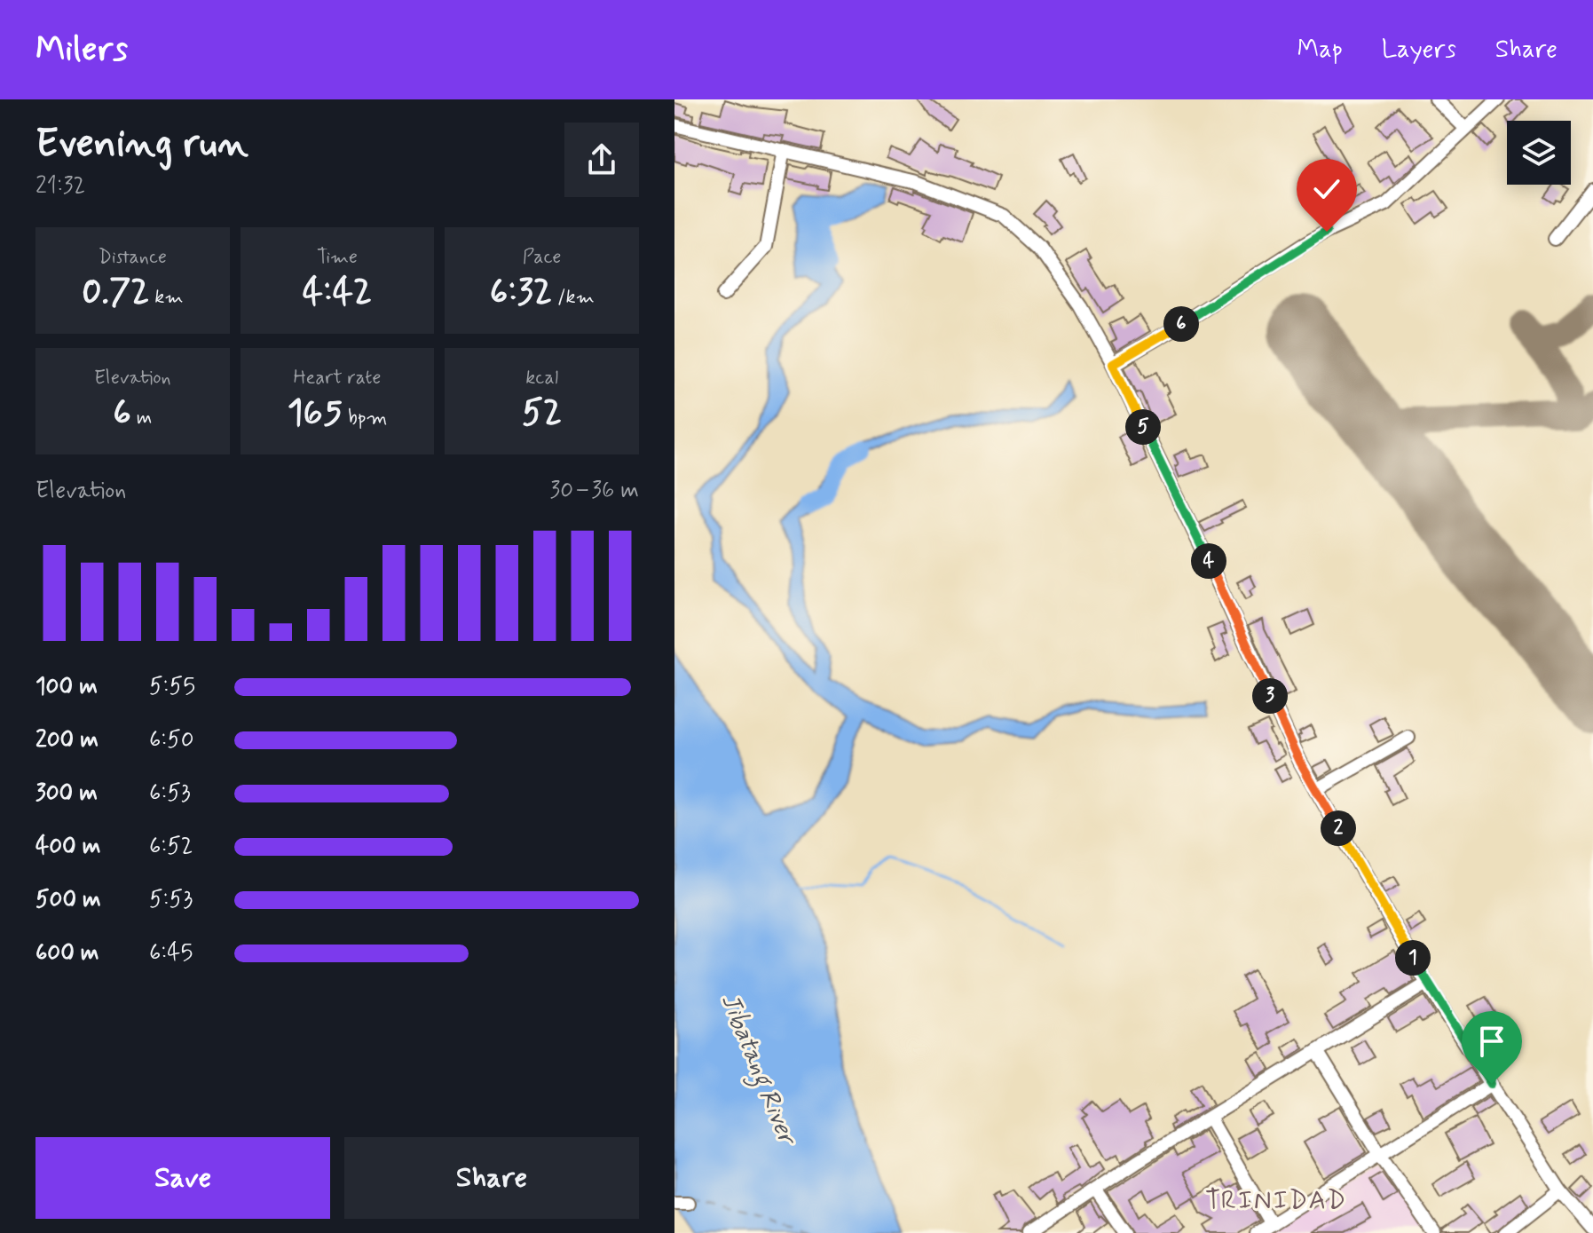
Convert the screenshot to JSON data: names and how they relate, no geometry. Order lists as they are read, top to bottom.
{
  "districts": ["TRINIDAD"],
  "water": ["Jibatang River"],
  "page": {
    "header": "Milers",
    "nav": ["Map", "Layers", "Share"],
    "heading": ["Evening run", "21:32"],
    "stats": [
      ["Distance", "0.72 km"],
      ["Time", "4:42"],
      ["Pace", "6:32 /km"],
      ["Elevation", "6 m"],
      ["Heart rate", "165 bpm"],
      ["kcal", "52"]
    ],
    "pins": [
      "6",
      "5",
      "4",
      "3",
      "2",
      "1"
    ],
    "chart": ["Elevation", "30–36 m"],
    "list": [
      {
        "name": "100 m",
        "note": "5:55"
      },
      {
        "name": "200 m",
        "note": "6:50"
      },
      {
        "name": "300 m",
        "note": "6:53"
      },
      {
        "name": "400 m",
        "note": "6:52"
      },
      {
        "name": "500 m",
        "note": "5:53"
      },
      {
        "name": "600 m",
        "note": "6:45"
      }
    ],
    "buttons": ["Save", "Share"]
  }
}
